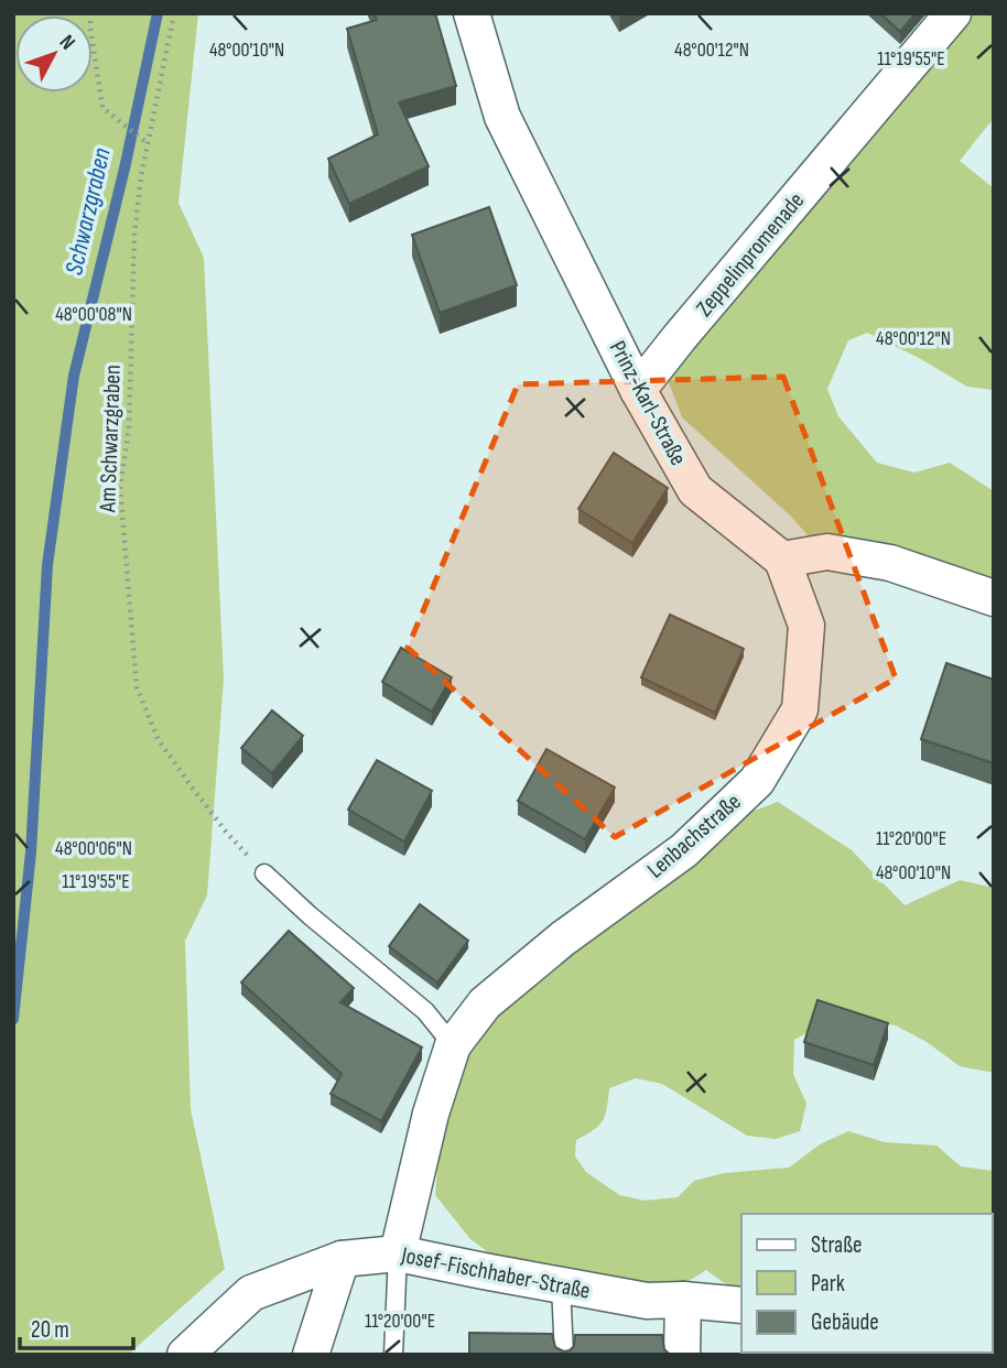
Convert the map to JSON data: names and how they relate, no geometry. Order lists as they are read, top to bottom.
{
  "streets": {
    "street": [
      "Zeppelinpromenade",
      "Prinz-Karl-Straße",
      "Lenbachstraße",
      "Josef-Fischhaber-Straße"
    ],
    "path": ["Am Schwarzgraben"]
  },
  "crossings": [
    ["Zeppelinpromenade", "Prinz-Karl-Straße"],
    ["Prinz-Karl-Straße", "Lenbachstraße"],
    ["Lenbachstraße", "Josef-Fischhaber-Straße"]
  ],
  "water": ["Schwarzgraben"],
  "legend": ["Straße", "Park", "Gebäude"],
  "scale_bar": "20 m",
  "north": "top right",
  "coordinates": [
    "48°00'10\"N",
    "48°00'12\"N",
    "11°19'55\"E",
    "48°00'08\"N",
    "11°20'00\"E",
    "48°00'06\"N"
  ]
}
